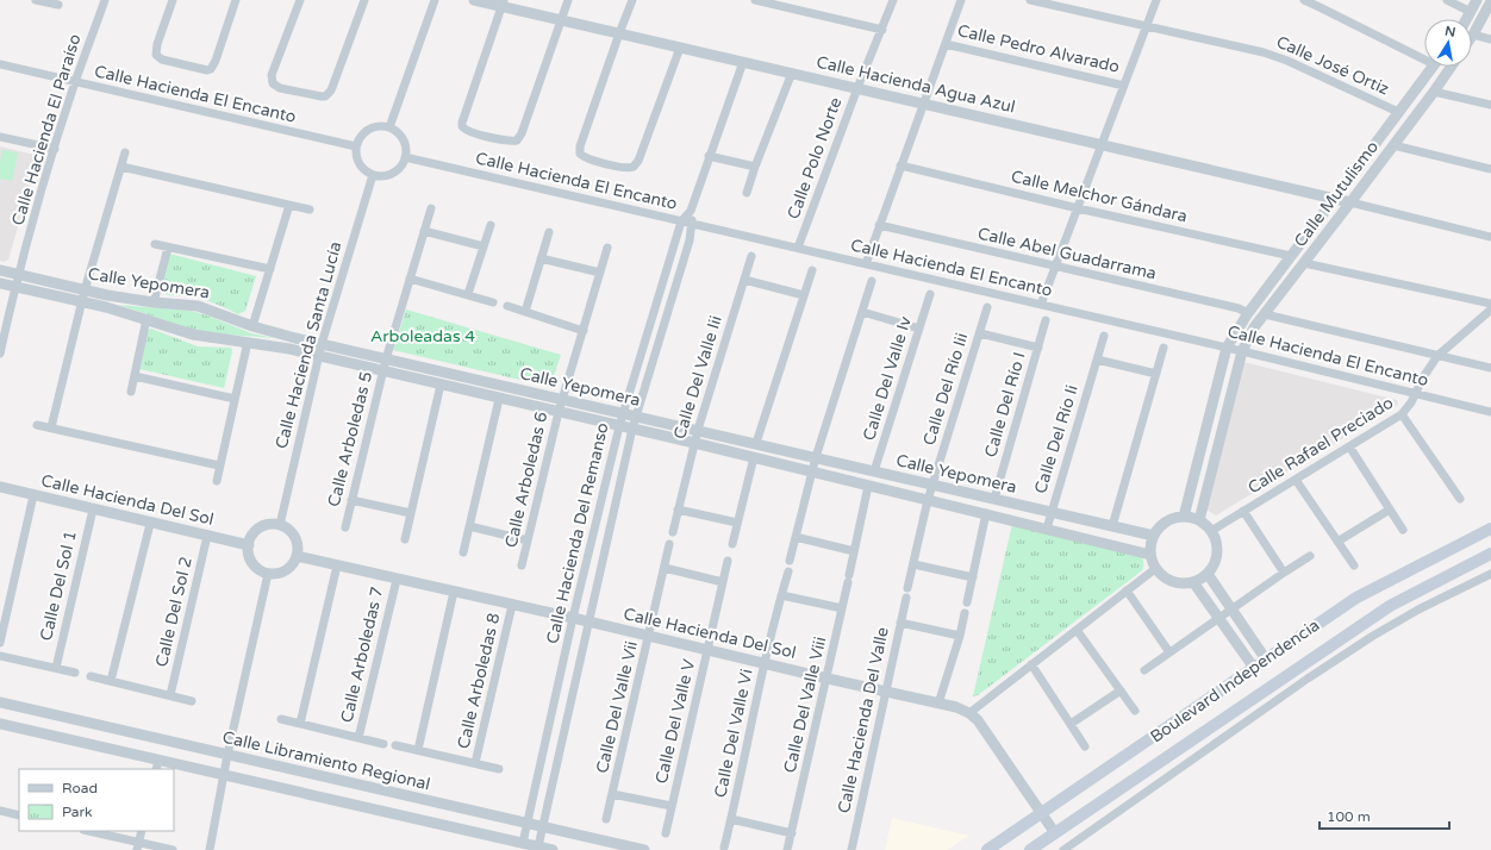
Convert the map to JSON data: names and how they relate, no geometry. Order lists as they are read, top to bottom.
{
  "streets": {
    "main road": ["Boulevard Independencia"],
    "street": [
      "Calle Pedro Alvarado",
      "Calle José Ortiz",
      "Calle Hacienda Agua Azul",
      "Calle Hacienda El Encanto",
      "Calle Hacienda El Paraíso",
      "Calle Polo Norte",
      "Calle Mutulismo",
      "Calle Melchor Gándara",
      "Calle Abel Guadarrama",
      "Calle Yepomera",
      "Calle Hacienda Santa Lucía",
      "Calle Del Valle Iii",
      "Calle Del Valle Iv",
      "Calle Del Río Iii",
      "Calle Del Río I",
      "Calle Arboledas 5",
      "Calle Del Río Ii",
      "Calle Rafael Preciado",
      "Calle Arboledas 6",
      "Calle Hacienda Del Sol",
      "Calle Hacienda Del Remanso",
      "Calle Del Sol 1",
      "Calle Del Sol 2",
      "Calle Arboledas 7",
      "Calle Arboledas 8",
      "Calle Del Valle Viii",
      "Calle Del Valle Vii",
      "Calle Hacienda Del Valle",
      "Calle Del Valle V",
      "Calle Del Valle Vi",
      "Calle Libramiento Regional"
    ]
  },
  "crossings": [
    ["Calle José Ortiz", "Calle Mutulismo"],
    ["Calle Hacienda Agua Azul", "Calle Polo Norte"],
    ["Calle Hacienda Agua Azul", "Calle Mutulismo"],
    ["Calle Hacienda Agua Azul", "Calle Hacienda Del Remanso"],
    ["Calle Hacienda El Encanto", "Calle Hacienda El Paraíso"],
    ["Calle Hacienda El Encanto", "Calle Polo Norte"],
    ["Calle Hacienda El Encanto", "Calle Mutulismo"],
    ["Calle Hacienda El Encanto", "Calle Hacienda Santa Lucía"],
    ["Calle Hacienda El Encanto", "Calle Rafael Preciado"],
    ["Calle Hacienda El Encanto", "Calle Hacienda Del Remanso"],
    ["Calle Hacienda El Paraíso", "Calle Yepomera"],
    ["Calle Mutulismo", "Calle Melchor Gándara"],
    ["Calle Mutulismo", "Calle Abel Guadarrama"],
    ["Calle Mutulismo", "Calle Yepomera"],
    ["Calle Mutulismo", "Calle Rafael Preciado"],
    ["Calle Yepomera", "Calle Hacienda Santa Lucía"],
    ["Calle Yepomera", "Calle Del Valle Iii"],
    ["Calle Yepomera", "Calle Del Valle Iv"],
    ["Calle Yepomera", "Calle Del Río Iii"],
    ["Calle Yepomera", "Calle Del Río I"],
    ["Calle Yepomera", "Calle Arboledas 5"],
    ["Calle Yepomera", "Calle Del Río Ii"],
    ["Calle Yepomera", "Calle Rafael Preciado"],
    ["Calle Yepomera", "Calle Arboledas 6"],
    ["Calle Yepomera", "Calle Hacienda Del Remanso"],
    ["Calle Hacienda Santa Lucía", "Calle Hacienda Del Sol"],
    ["Calle Del Río Iii", "Calle Del Río I"],
    ["Calle Del Río Iii", "Calle Hacienda Del Valle"],
    ["Calle Hacienda Del Sol", "Calle Hacienda Del Remanso"],
    ["Calle Hacienda Del Sol", "Calle Del Sol 1"],
    ["Calle Hacienda Del Sol", "Calle Del Sol 2"],
    ["Calle Hacienda Del Sol", "Calle Arboledas 7"],
    ["Calle Hacienda Del Sol", "Calle Arboledas 8"],
    ["Calle Hacienda Del Sol", "Boulevard Independencia"],
    ["Calle Hacienda Del Sol", "Calle Del Valle Viii"],
    ["Calle Hacienda Del Sol", "Calle Del Valle Vii"],
    ["Calle Hacienda Del Sol", "Calle Hacienda Del Valle"],
    ["Calle Hacienda Del Sol", "Calle Del Valle V"],
    ["Calle Hacienda Del Sol", "Calle Del Valle Vi"],
    ["Calle Hacienda Del Remanso", "Calle Libramiento Regional"],
    ["Calle Del Valle Vii", "Calle Del Valle V"]
  ],
  "parks": ["Arboleadas 4"],
  "legend": ["Road", "Park"],
  "scale_bar": "100 m",
  "north": "top"
}
